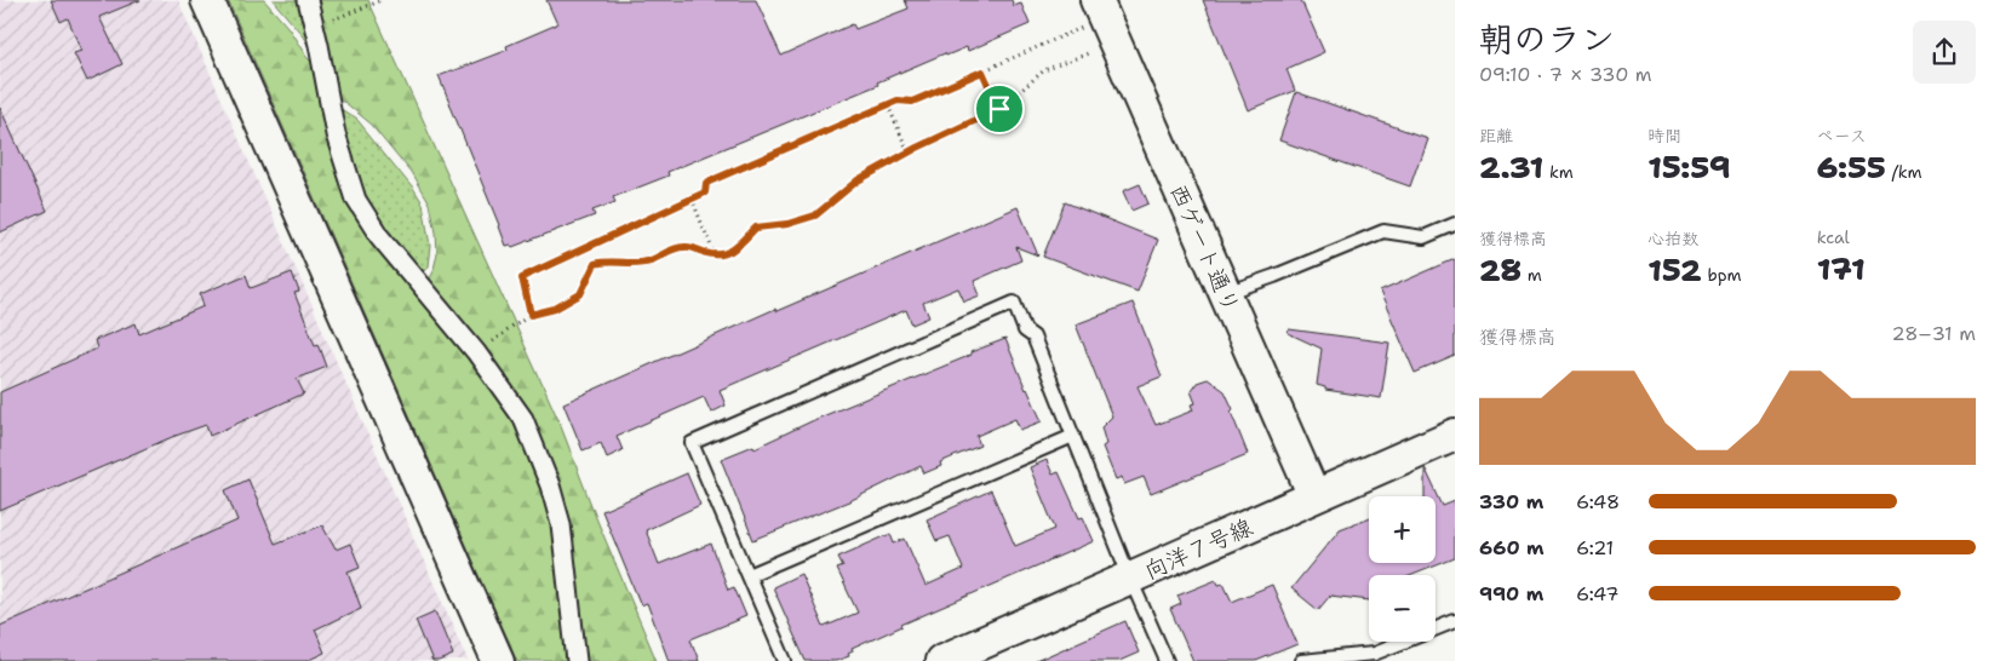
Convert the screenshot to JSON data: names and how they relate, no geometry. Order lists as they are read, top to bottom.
{
  "streets": {
    "street": ["西ゲート通り", "向洋７号線"]
  },
  "crossings": [
    ["西ゲート通り", "向洋７号線"]
  ],
  "page": {
    "heading": ["朝のラン", "09:10 · 7 × 330 m"],
    "stats": [
      ["距離", "2.31 km"],
      ["時間", "15:59"],
      ["ペース", "6:55 /km"],
      ["獲得標高", "28 m"],
      ["心拍数", "152 bpm"],
      ["kcal", "171"]
    ],
    "chart": ["獲得標高", "28–31 m"],
    "list": [
      {
        "name": "330 m",
        "note": "6:48"
      },
      {
        "name": "660 m",
        "note": "6:21"
      },
      {
        "name": "990 m",
        "note": "6:47"
      }
    ],
    "map_buttons": ["+", "−"]
  }
}
